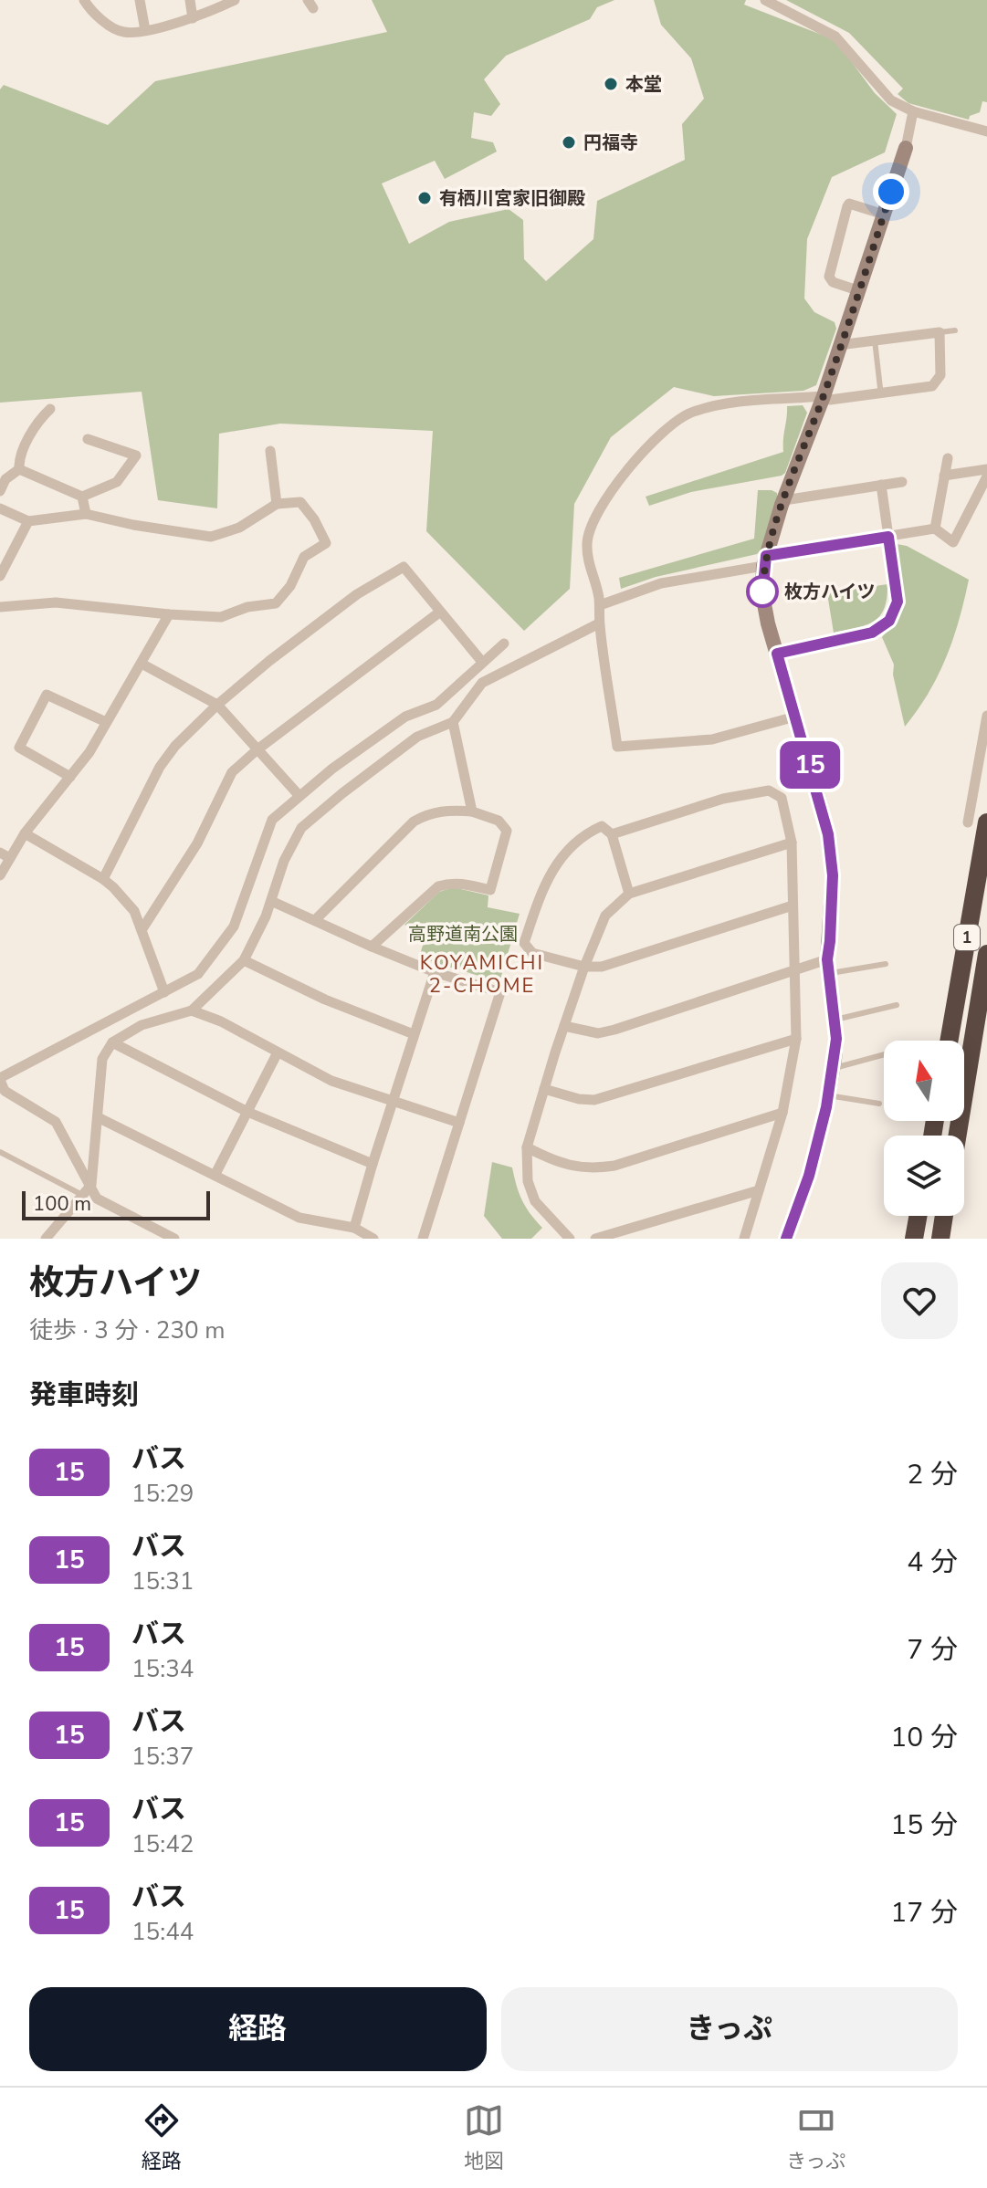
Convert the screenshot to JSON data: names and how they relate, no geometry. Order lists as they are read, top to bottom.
{
  "streets": {
    "highway": ["1"]
  },
  "districts": ["KOYAMICHI 2-CHOME"],
  "parks": ["高野道南公園"],
  "places": [
    "本堂",
    "円福寺",
    "有栖川宮家旧御殿",
    "枚方ハイツ"
  ],
  "lines": ["bus line 15"],
  "scale_bar": "100 m",
  "north": "top",
  "page": {
    "on_map": "15",
    "scale": "100 m",
    "heading": [
      ["枚方ハイツ", "徒歩 · 3 分 · 230 m"],
      "発車時刻"
    ],
    "list": [
      {
        "mark": "15",
        "name": "バス",
        "note": "15:29",
        "value": "2 分"
      },
      {
        "mark": "15",
        "name": "バス",
        "note": "15:31",
        "value": "4 分"
      },
      {
        "mark": "15",
        "name": "バス",
        "note": "15:34",
        "value": "7 分"
      },
      {
        "mark": "15",
        "name": "バス",
        "note": "15:37",
        "value": "10 分"
      },
      {
        "mark": "15",
        "name": "バス",
        "note": "15:42",
        "value": "15 分"
      },
      {
        "mark": "15",
        "name": "バス",
        "note": "15:44",
        "value": "17 分"
      }
    ],
    "buttons": ["経路", "きっぷ"],
    "tabs": ["経路", "地図", "きっぷ"]
  }
}
